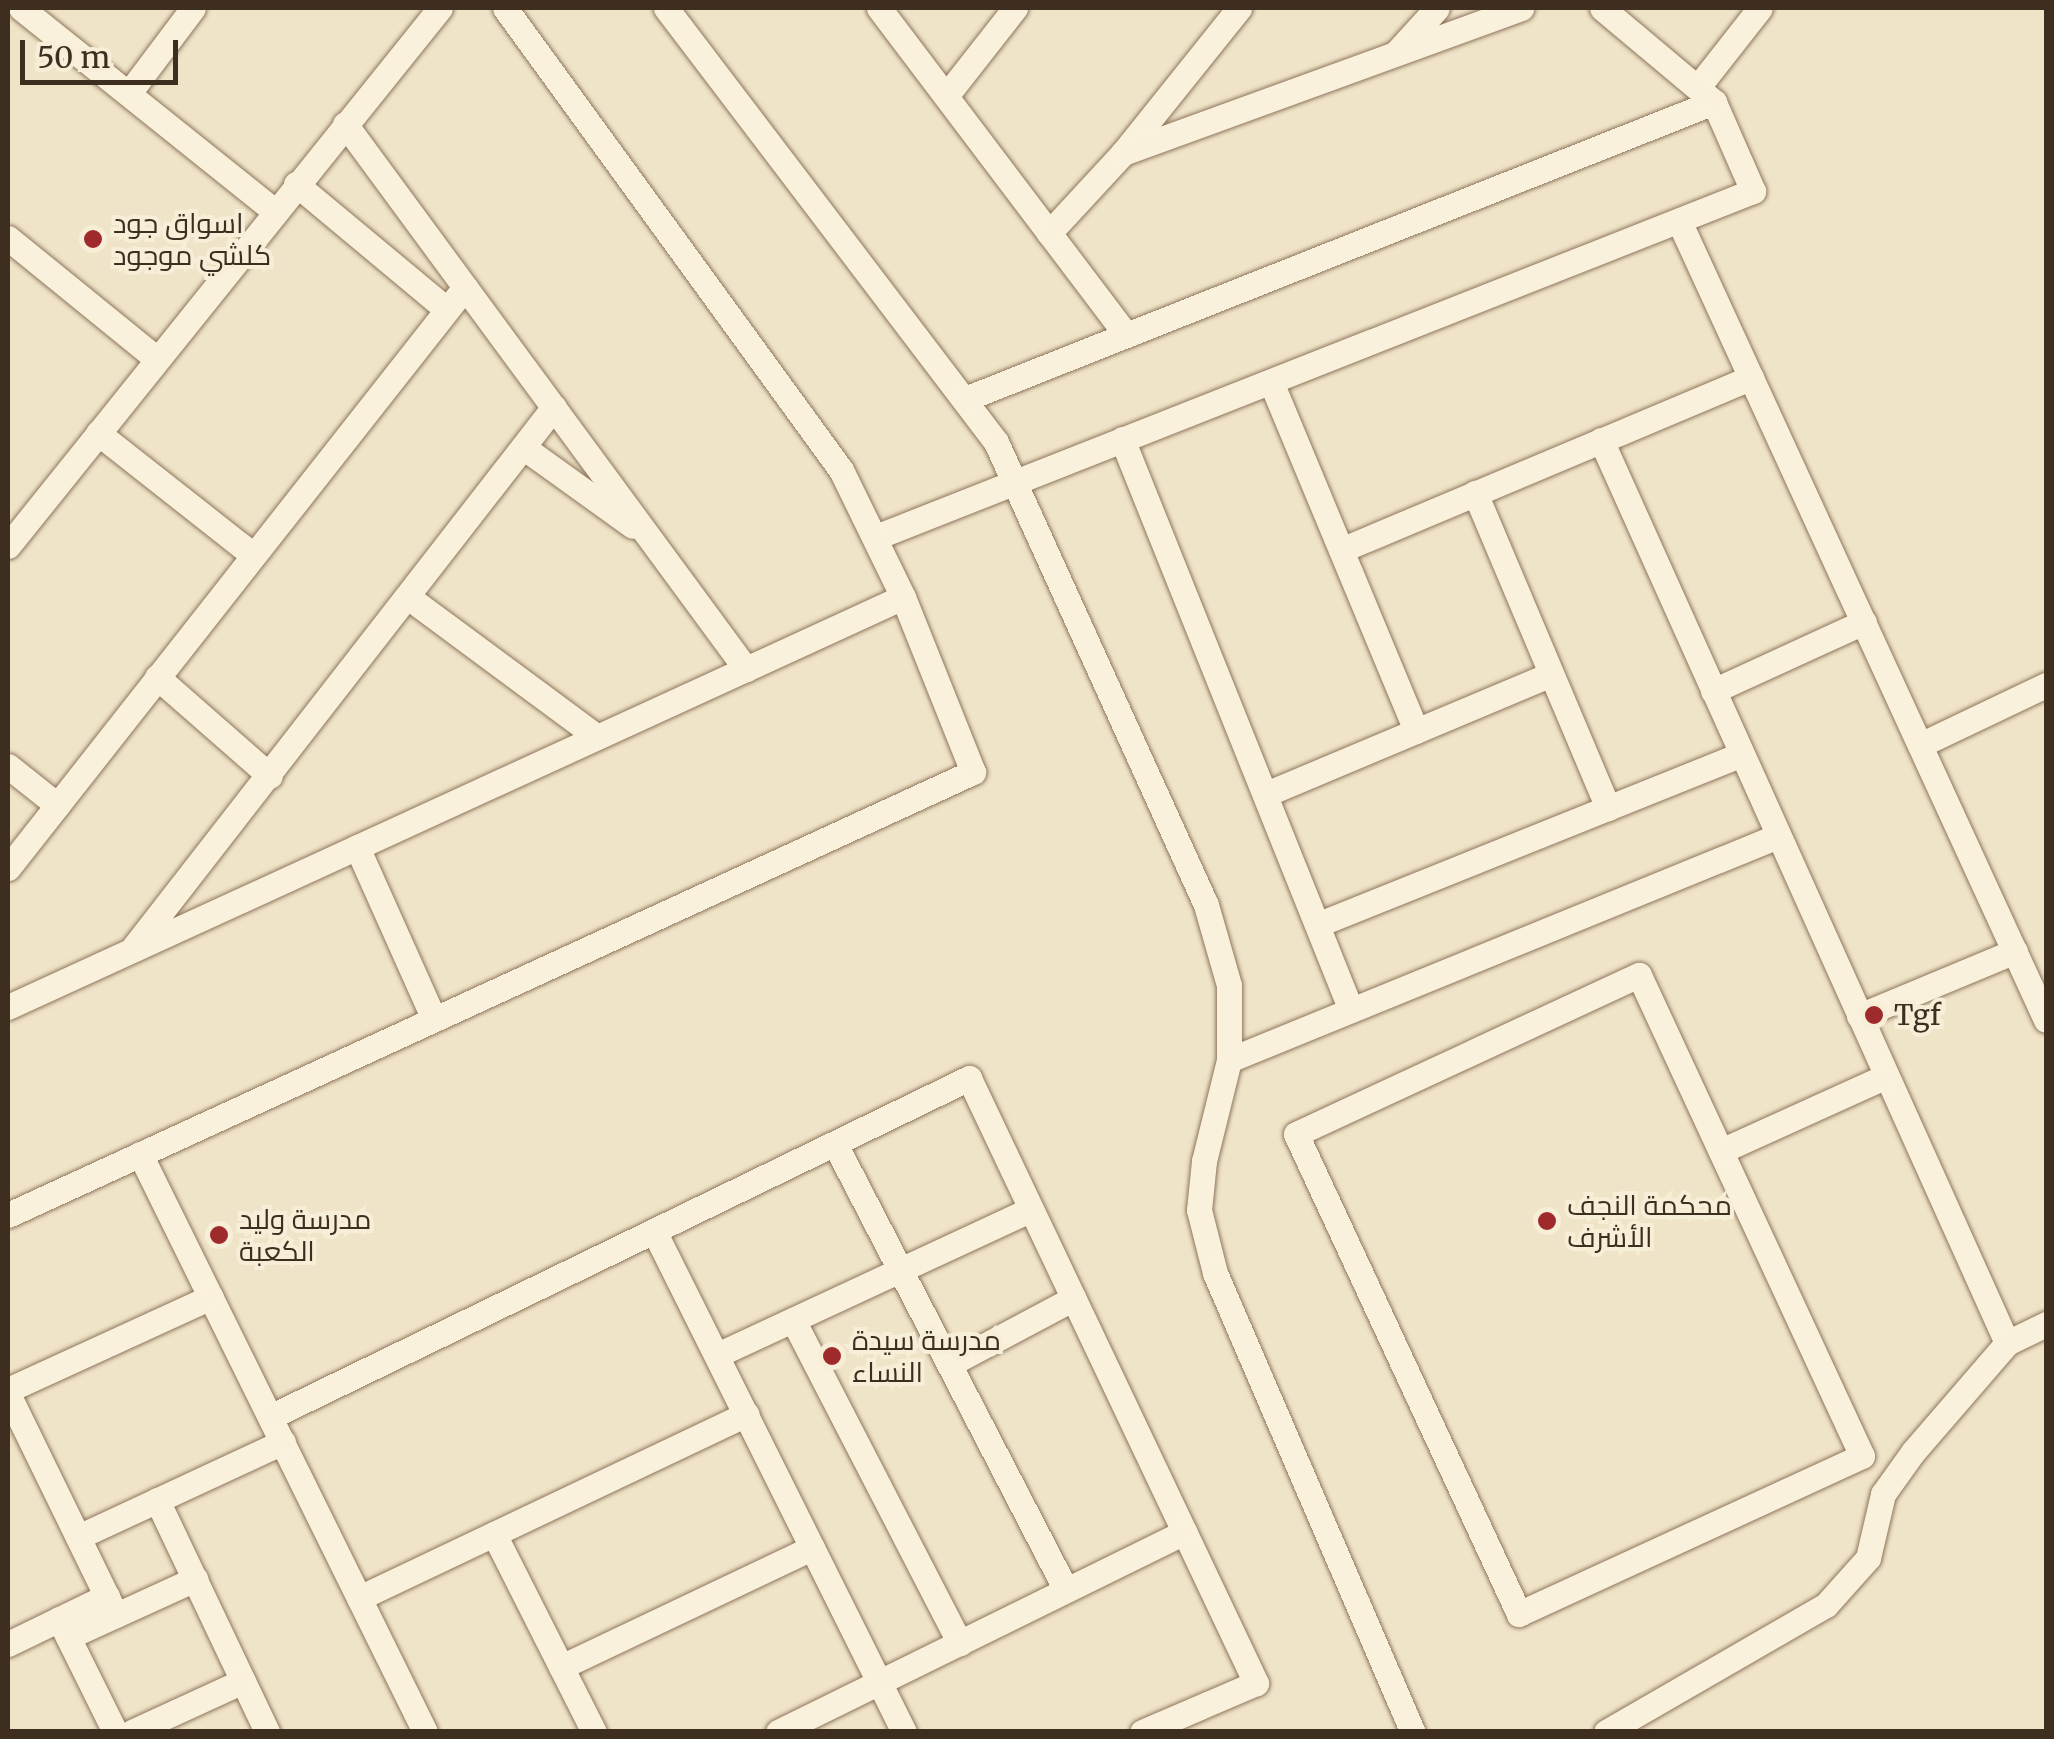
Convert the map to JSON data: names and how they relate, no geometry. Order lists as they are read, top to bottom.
{
  "places": [
    "اسواق جود كلشي موجود",
    "Tgf",
    "محكمة النجف الأشرف",
    "مدرسة وليد الكعبة",
    "مدرسة سيدة النساء"
  ],
  "scale_bar": "50 m"
}
